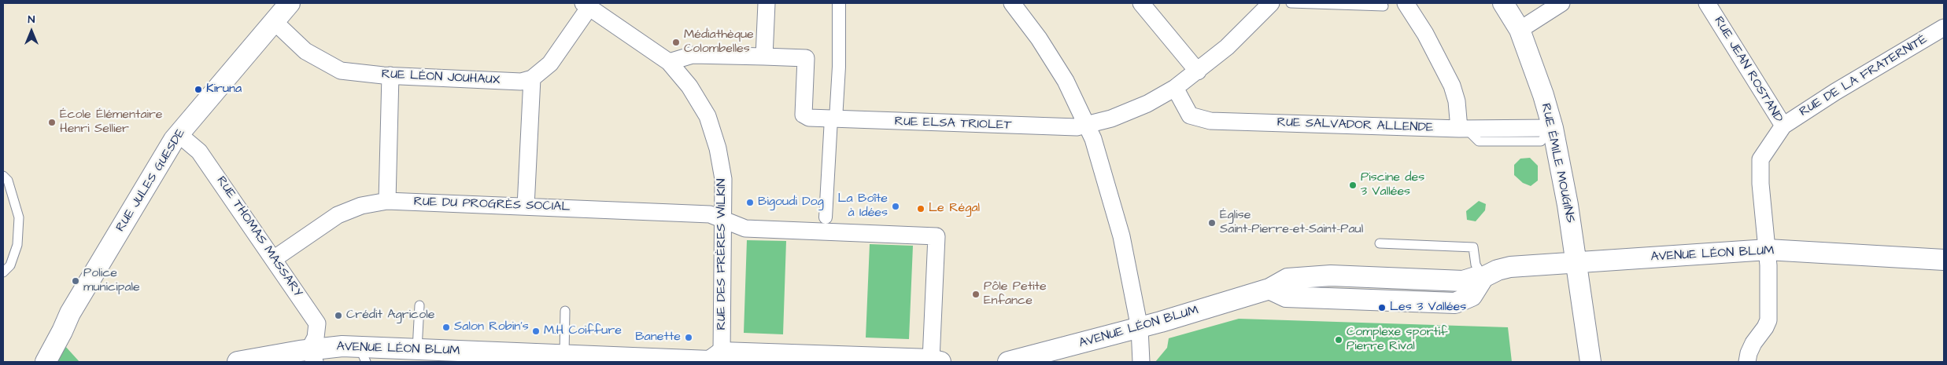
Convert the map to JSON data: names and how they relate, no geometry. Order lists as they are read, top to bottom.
{
  "streets": {
    "street": [
      "RUE JEAN ROSTAND",
      "RUE DE LA FRATERNITÉ",
      "RUE LÉON JOUHAUX",
      "RUE ELSA TRIOLET",
      "RUE SALVADOR ALLENDE",
      "RUE ÉMILE MOUGINS",
      "RUE JULES GUESDE",
      "RUE DU PROGRÈS SOCIAL",
      "RUE THOMAS MASSARY",
      "RUE DES FRÈRES WILKIN",
      "AVENUE LÉON BLUM"
    ]
  },
  "crossings": [
    ["RUE JEAN ROSTAND", "RUE DE LA FRATERNITÉ"],
    ["RUE JEAN ROSTAND", "AVENUE LÉON BLUM"],
    ["RUE LÉON JOUHAUX", "RUE JULES GUESDE"],
    ["RUE ELSA TRIOLET", "RUE SALVADOR ALLENDE"],
    ["RUE SALVADOR ALLENDE", "RUE ÉMILE MOUGINS"],
    ["RUE ÉMILE MOUGINS", "AVENUE LÉON BLUM"],
    ["RUE JULES GUESDE", "RUE THOMAS MASSARY"],
    ["RUE DU PROGRÈS SOCIAL", "RUE THOMAS MASSARY"],
    ["RUE DU PROGRÈS SOCIAL", "RUE DES FRÈRES WILKIN"],
    ["RUE THOMAS MASSARY", "AVENUE LÉON BLUM"],
    ["RUE DES FRÈRES WILKIN", "AVENUE LÉON BLUM"]
  ],
  "places": [
    "Médiathèque Colombelles",
    "Kiruna",
    "École Élémentaire Henri Sellier",
    "Piscine des 3 Vallées",
    "Bigoudi Dog",
    "La Boîte à Idées",
    "Le Régal",
    "Église Saint-Pierre-et-Saint-Paul",
    "Police municipale",
    "Pôle Petite Enfance",
    "Les 3 Vallées",
    "Crédit Agricole",
    "Salon Robin's",
    "M.H Coiffure",
    "Banette",
    "Complexe sportif Pierre Rival"
  ],
  "north": "top"
}
